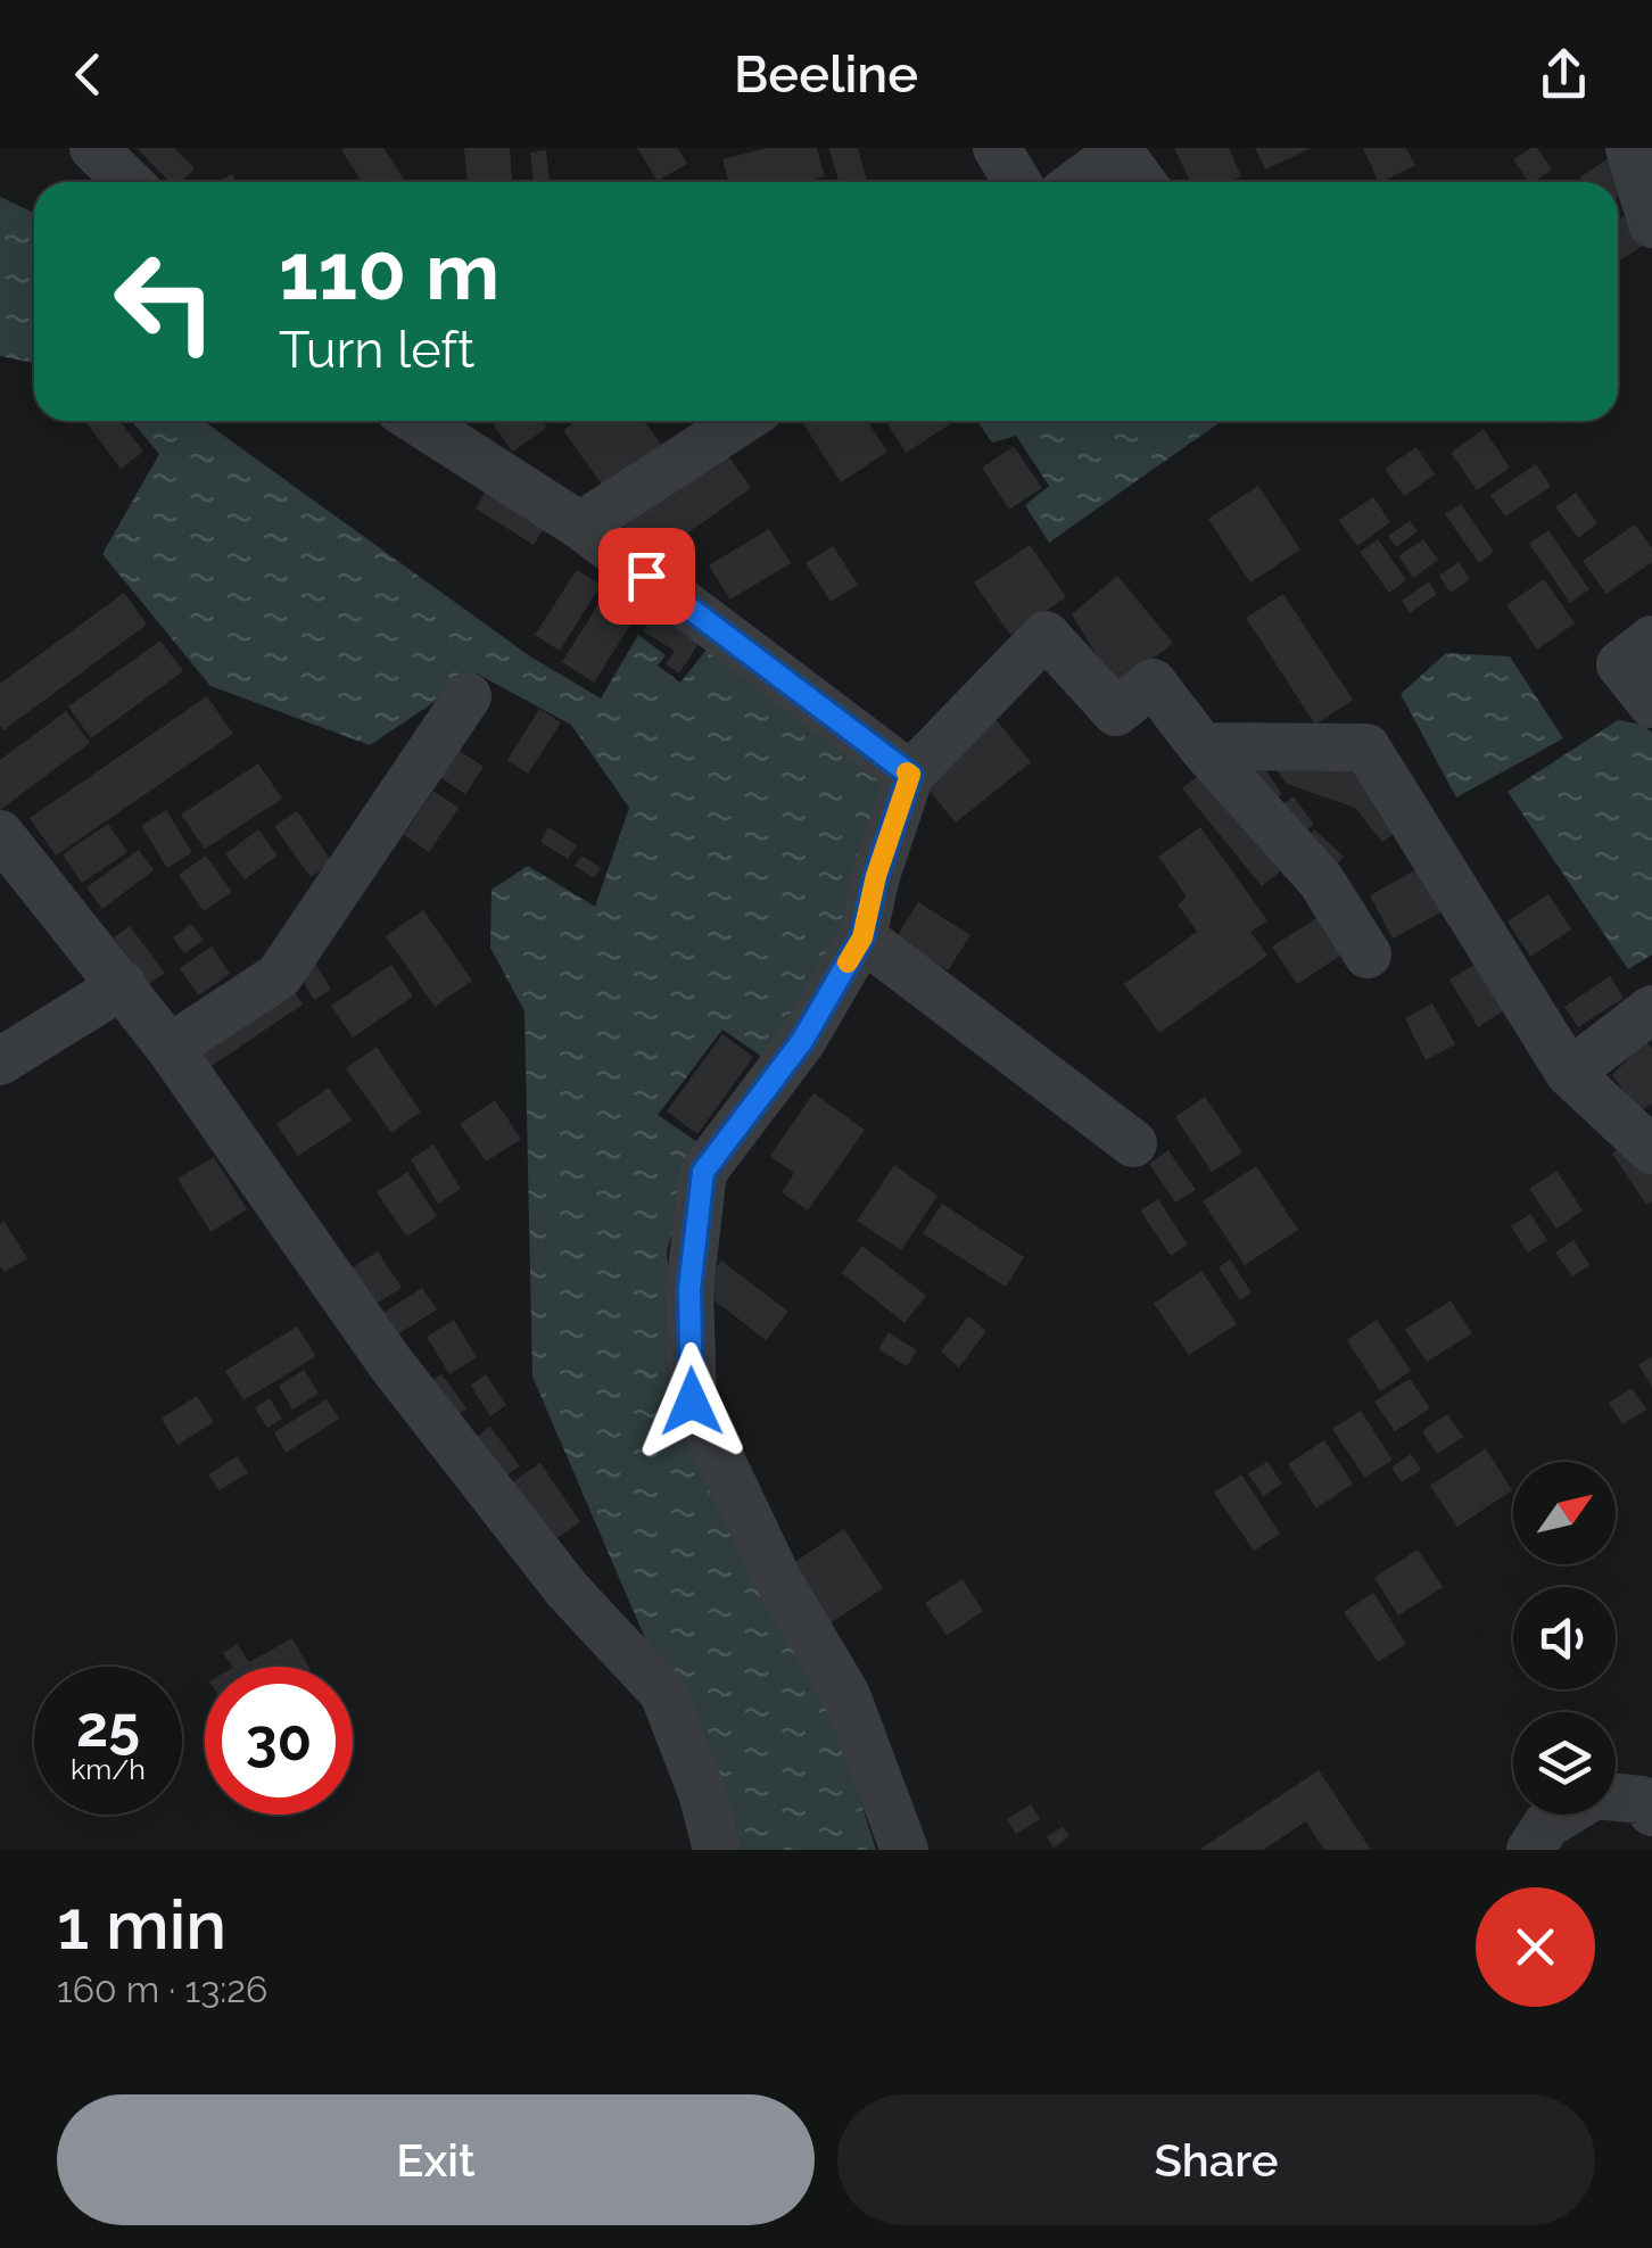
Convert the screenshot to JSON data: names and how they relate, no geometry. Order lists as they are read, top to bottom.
{
  "north": "top right",
  "page": {
    "header": "Beeline",
    "turn": ["110 m", "Turn left"],
    "speed": "25 km/h",
    "limit": "30",
    "heading": ["1 min", "160 m · 13:26"],
    "buttons": ["Exit", "Share"]
  }
}
